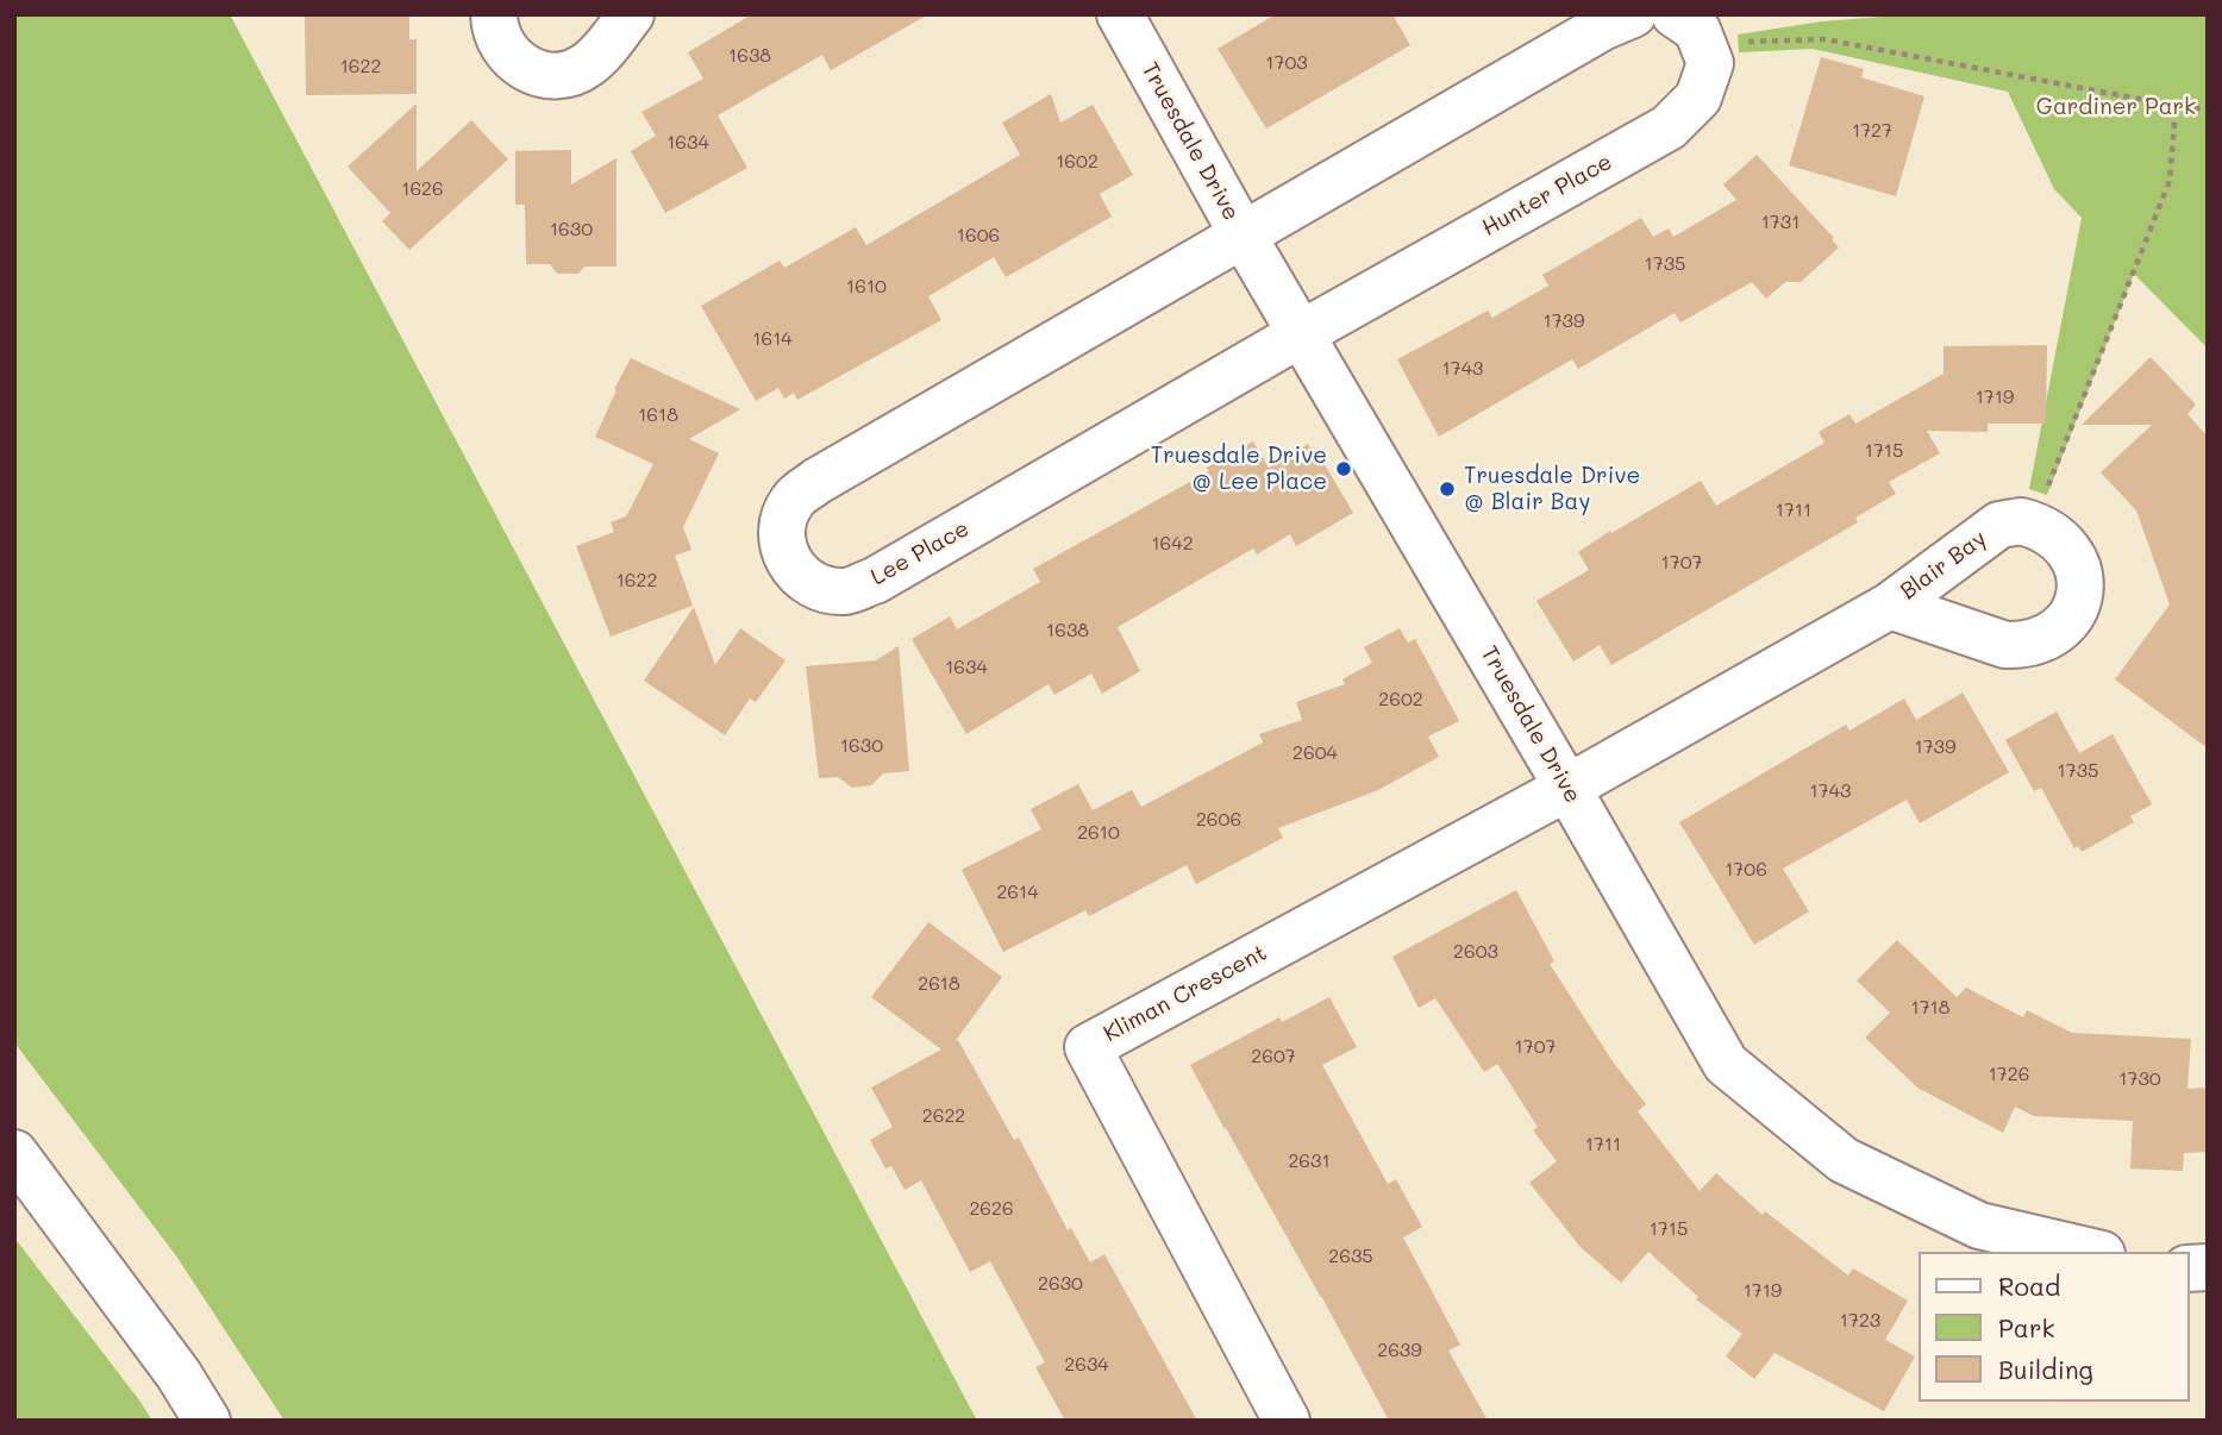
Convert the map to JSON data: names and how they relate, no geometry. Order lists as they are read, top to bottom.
{
  "streets": {
    "main road": [
      "Truesdale Drive",
      "Hunter Place",
      "Lee Place",
      "Blair Bay",
      "Kliman Crescent"
    ]
  },
  "crossings": [
    ["Truesdale Drive", "Hunter Place"],
    ["Truesdale Drive", "Lee Place"],
    ["Truesdale Drive", "Blair Bay"],
    ["Truesdale Drive", "Kliman Crescent"],
    ["Hunter Place", "Lee Place"],
    ["Blair Bay", "Kliman Crescent"]
  ],
  "parks": ["Gardiner Park"],
  "places": ["Truesdale Drive @ Lee Place", "Truesdale Drive @ Blair Bay"],
  "house_numbers": [
    "1638",
    "1703",
    "1622",
    "1727",
    "1634",
    "1602",
    "1626",
    "1731",
    "1630",
    "1606",
    "1735",
    "1610",
    "1739",
    "1614",
    "1743",
    "1719",
    "1618",
    "1715",
    "1711",
    "1642",
    "1707",
    "1622",
    "1638",
    "1634",
    "2602",
    "1630",
    "1739",
    "2604",
    "1735",
    "1743",
    "2606",
    "2610",
    "1706",
    "2614",
    "2603",
    "2618",
    "1718",
    "1707",
    "2607",
    "1726",
    "1730",
    "2622",
    "1711",
    "2631",
    "2626",
    "1715",
    "2635",
    "2630",
    "1719",
    "1723",
    "2639",
    "2634"
  ],
  "legend": ["Road", "Park", "Building"]
}
